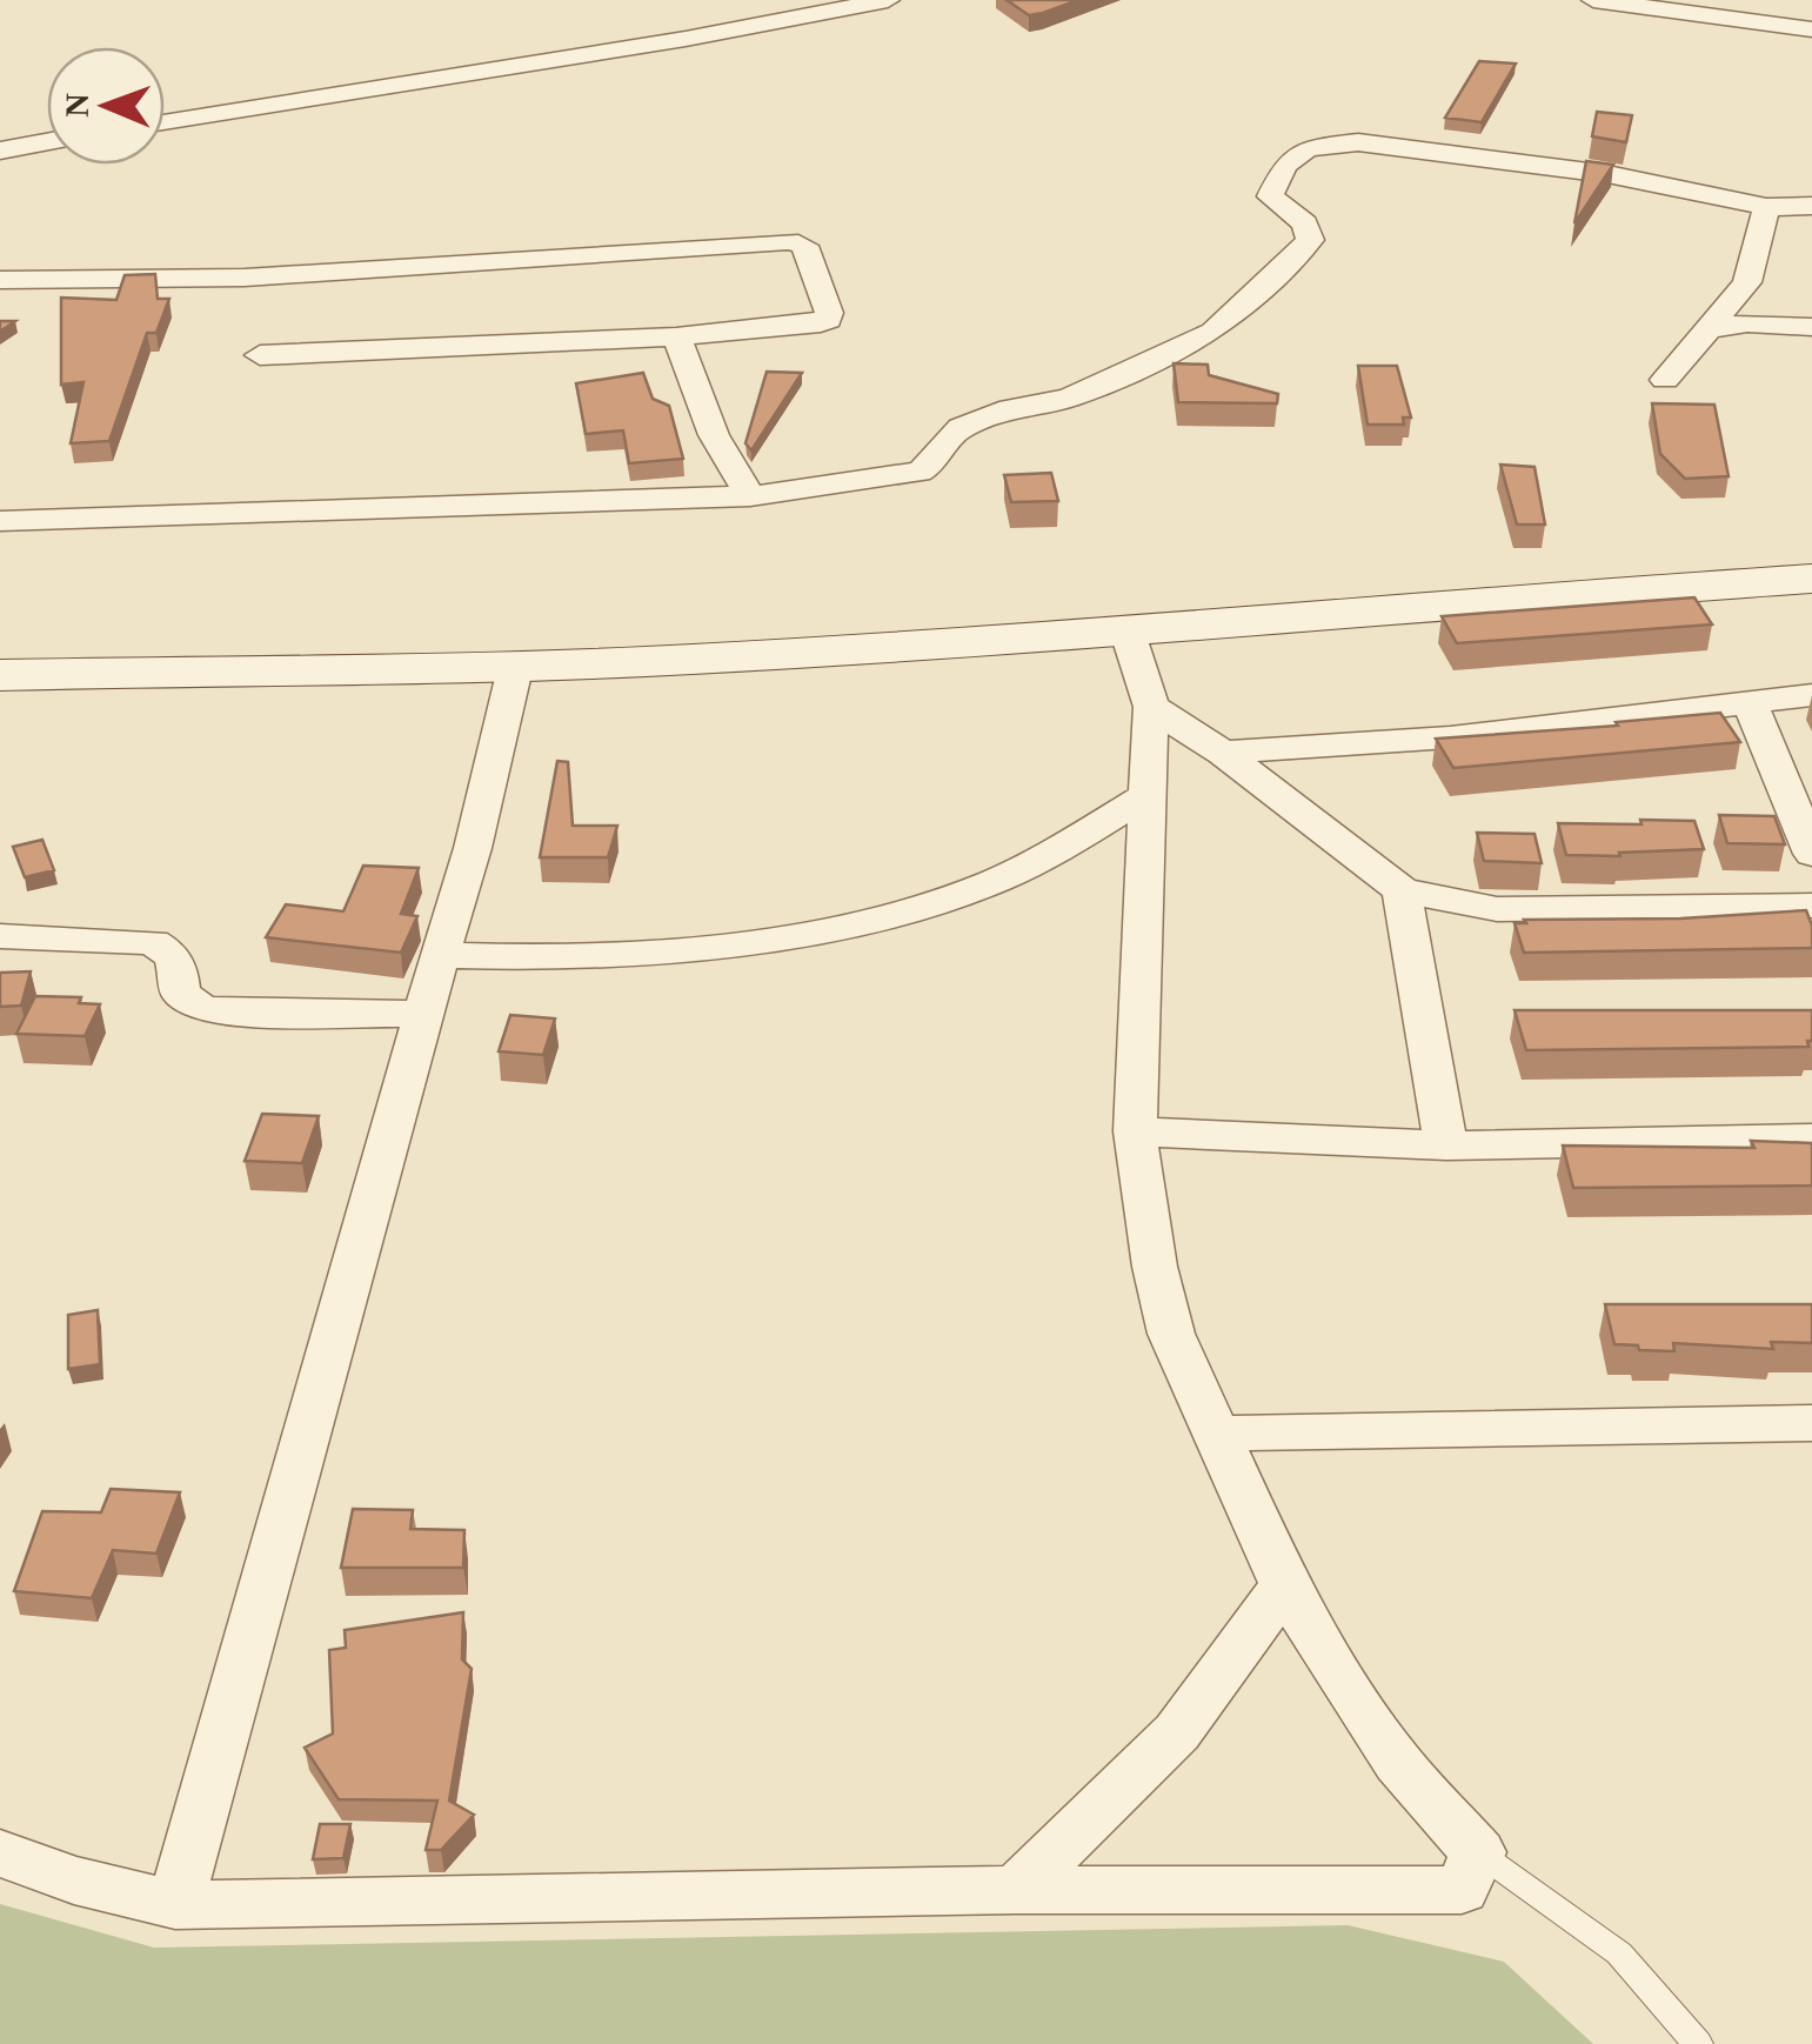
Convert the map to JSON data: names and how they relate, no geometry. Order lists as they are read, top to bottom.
{
  "north": "left"
}
